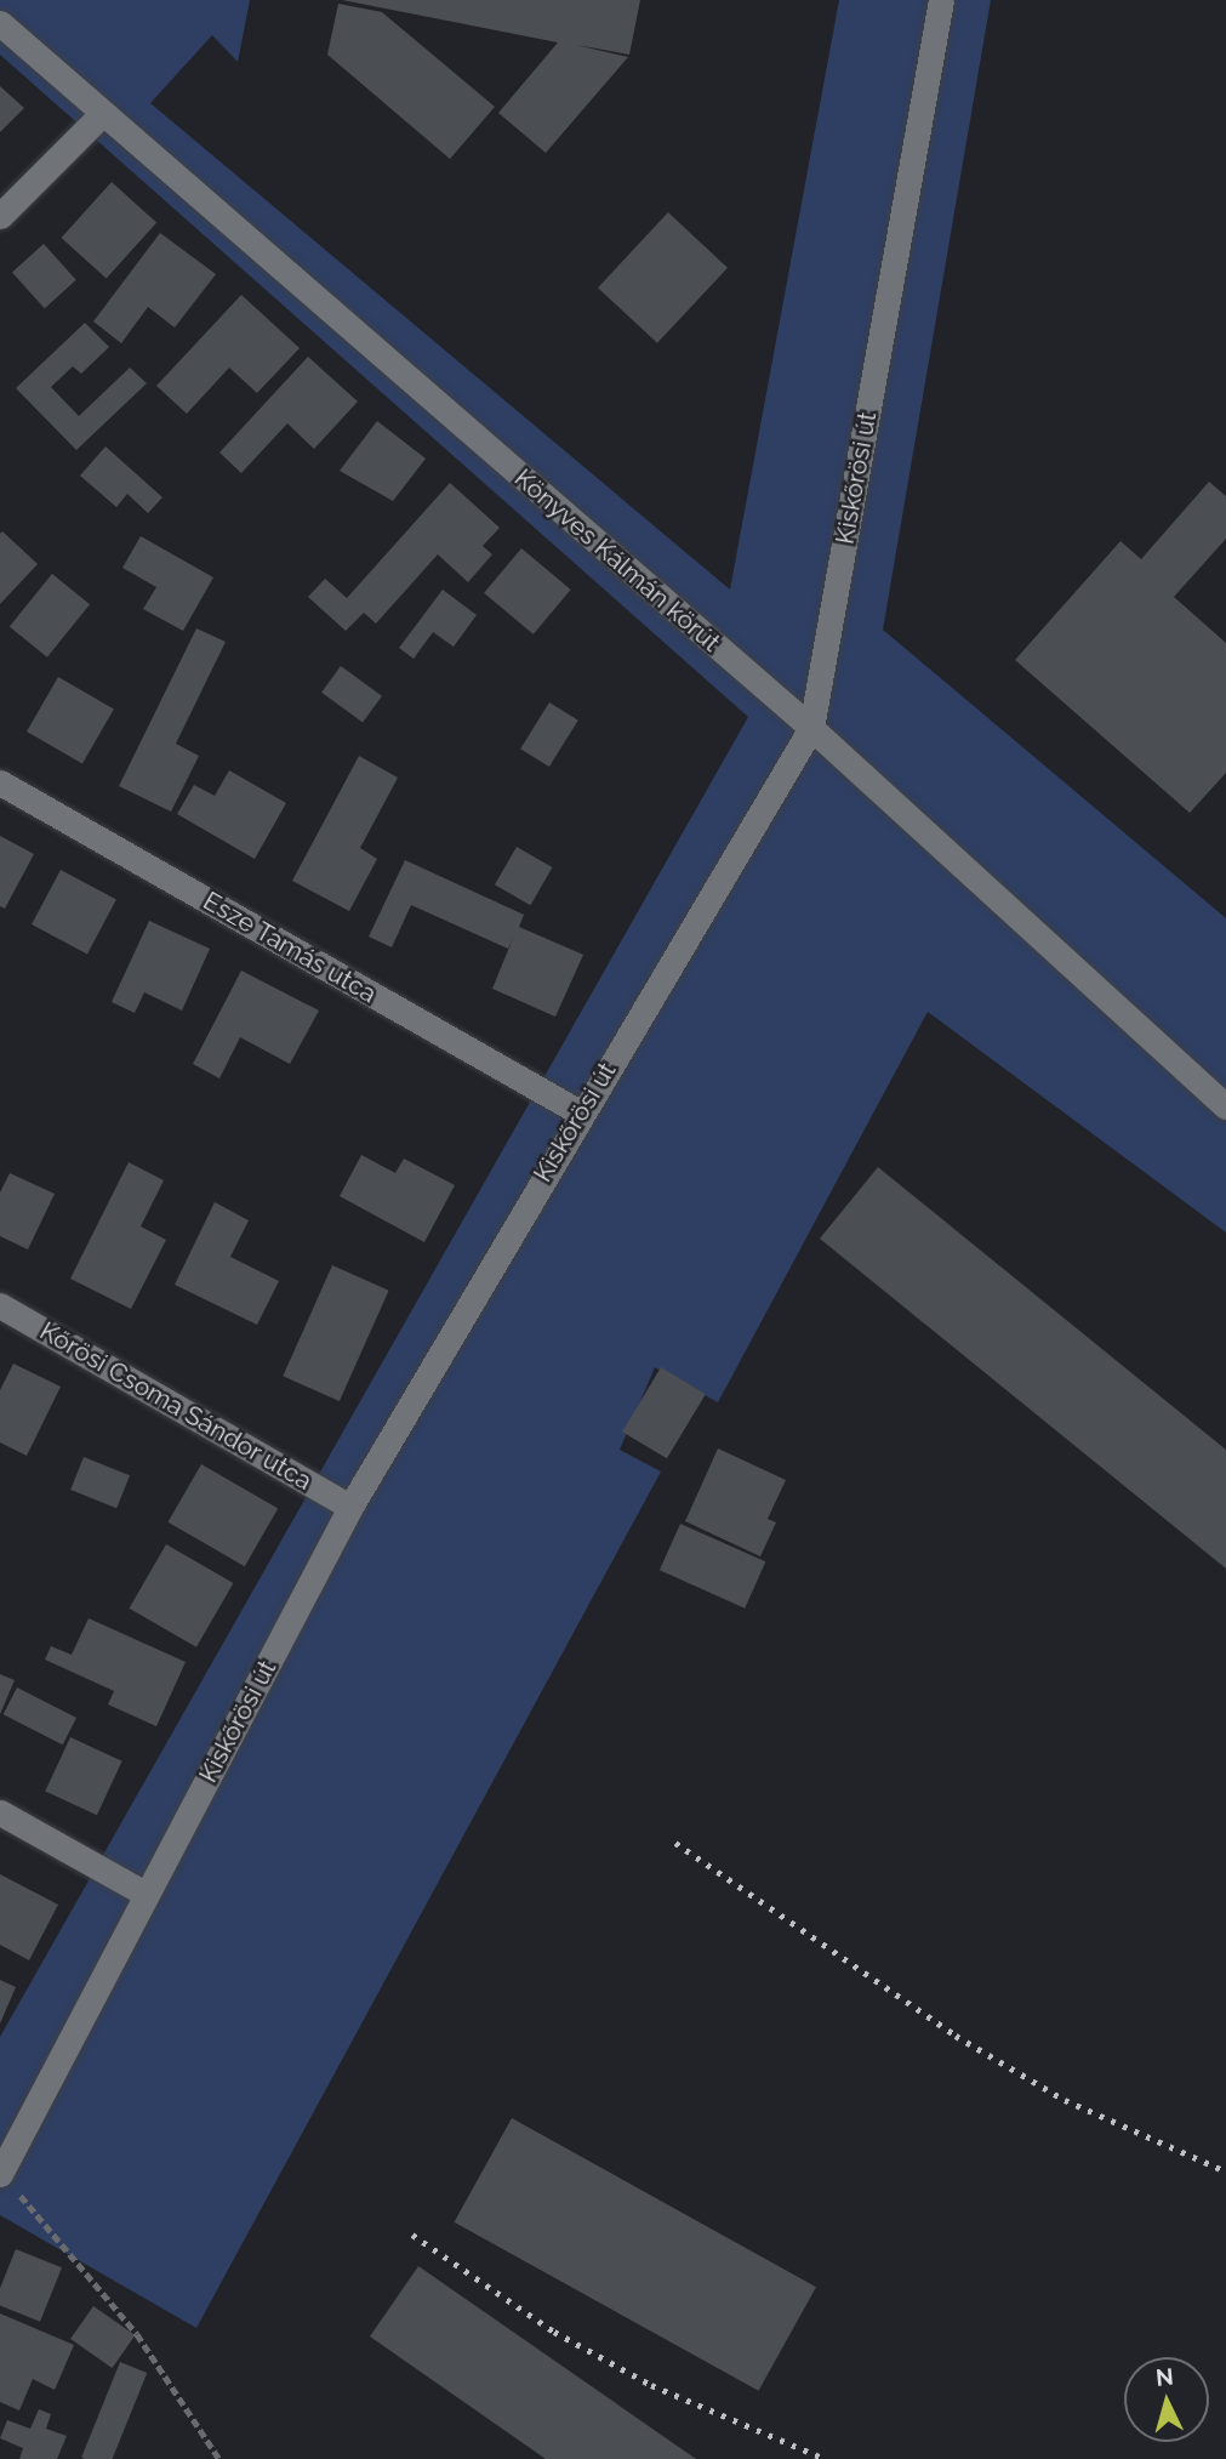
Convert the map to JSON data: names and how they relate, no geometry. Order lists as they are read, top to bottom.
{
  "streets": {
    "street": [
      "Kiskőrösi út",
      "Könyves Kálmán körút",
      "Esze Tamás utca",
      "Kőrösi Csoma Sándor utca"
    ]
  },
  "crossings": [
    ["Kiskőrösi út", "Könyves Kálmán körút"],
    ["Kiskőrösi út", "Esze Tamás utca"],
    ["Kiskőrösi út", "Kőrösi Csoma Sándor utca"]
  ],
  "north": "top"
}
